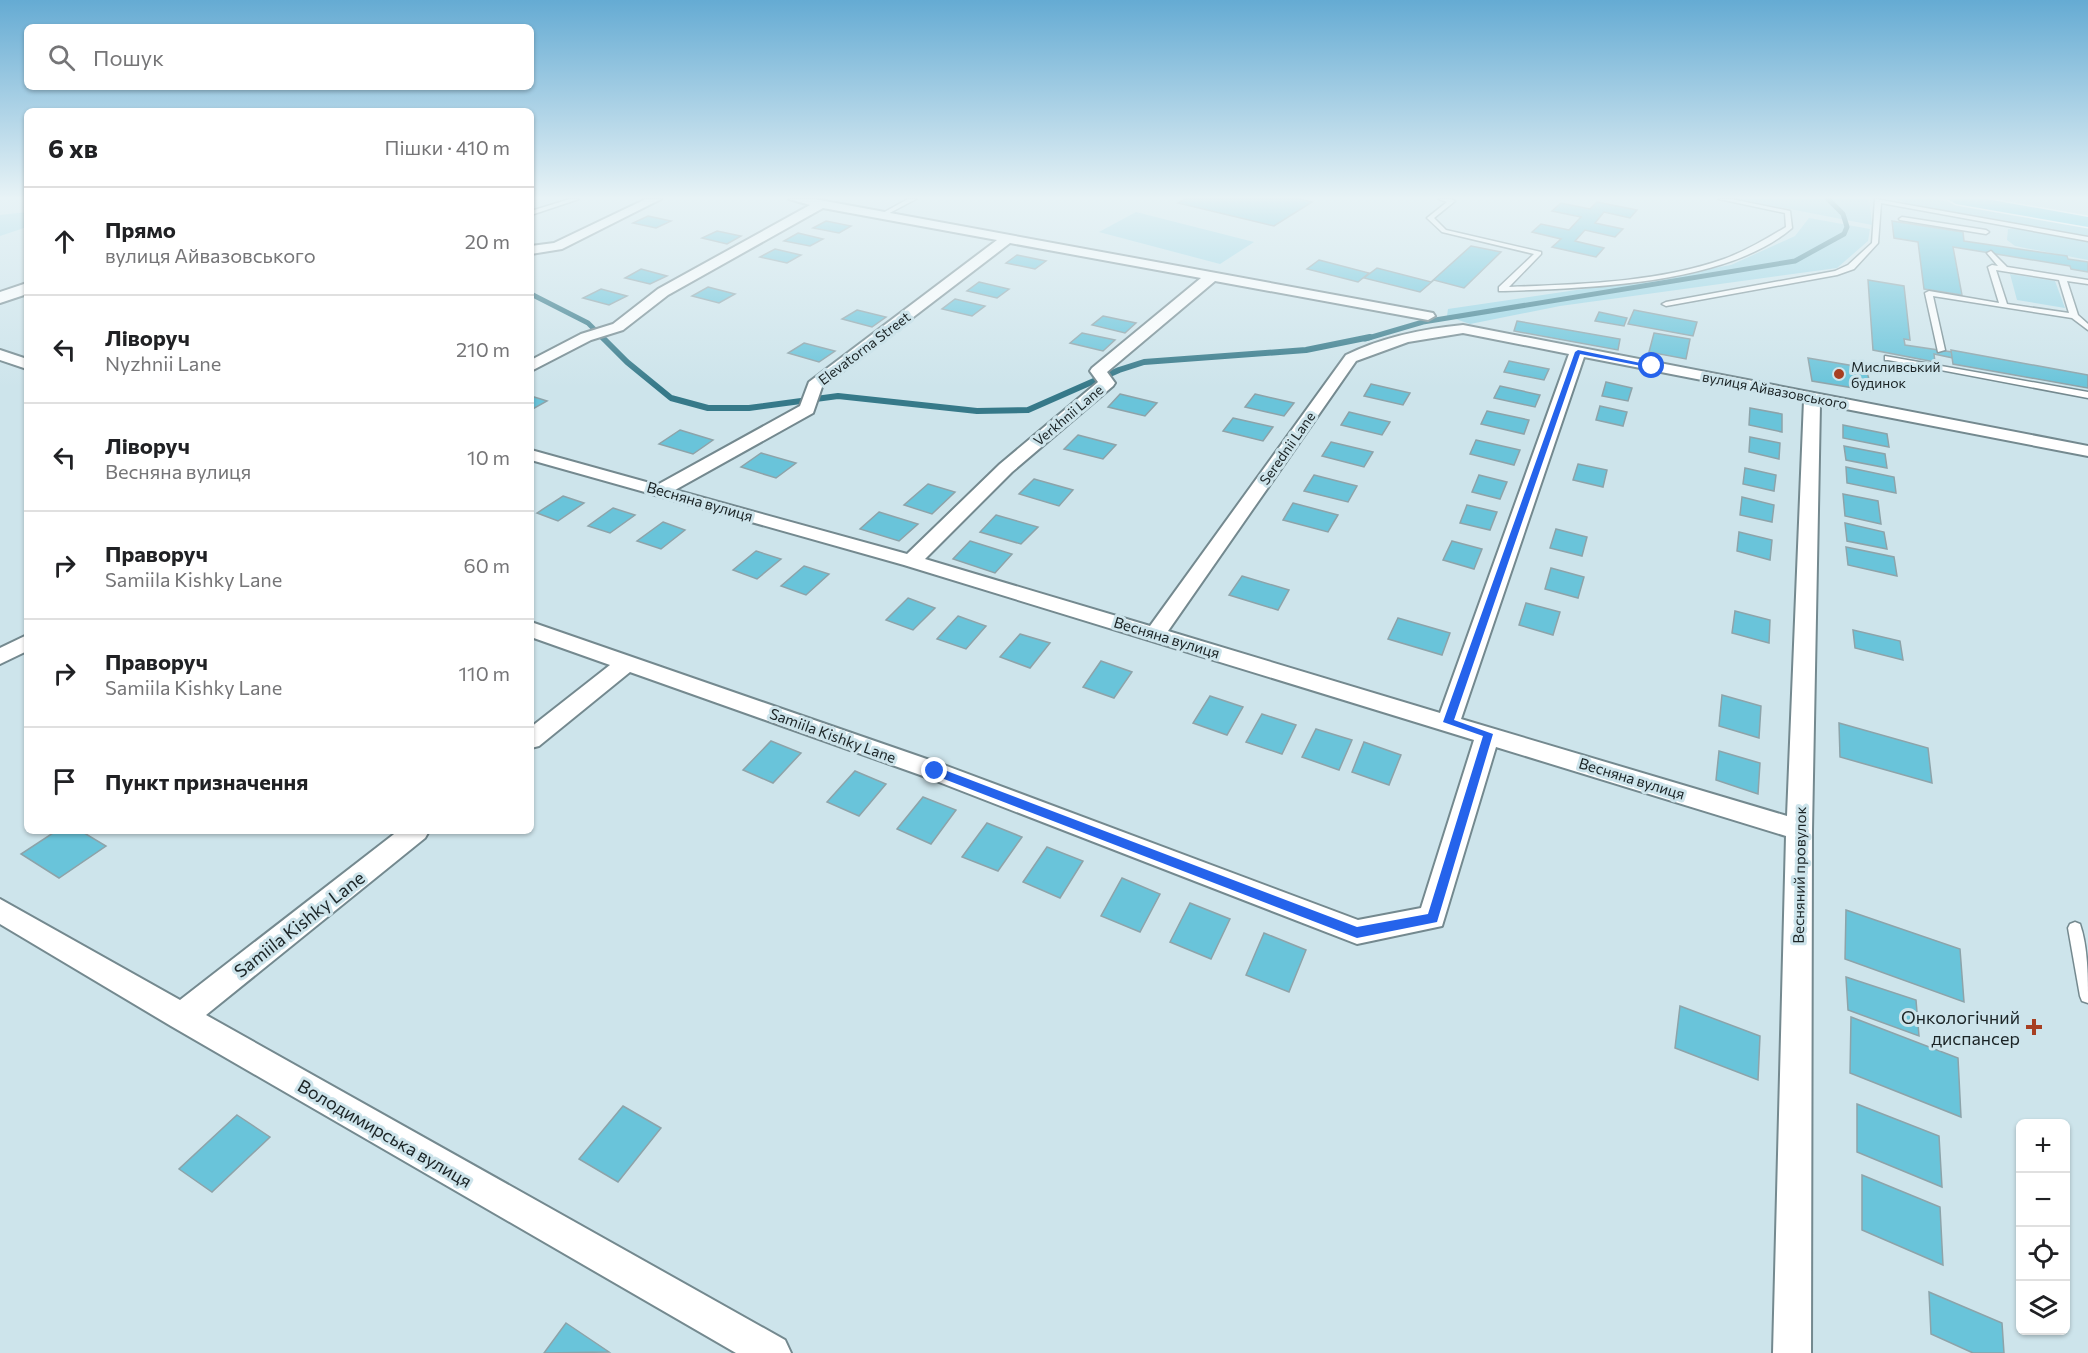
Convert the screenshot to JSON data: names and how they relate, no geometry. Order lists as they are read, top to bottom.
{
  "streets": {
    "street": [
      "Elevatorna Street",
      "вулиця Айвазовського",
      "Verkhnii Lane",
      "Serednii Lane",
      "Весняна вулиця",
      "Samiila Kishky Lane",
      "Весняний провулок",
      "Володимирська вулиця"
    ]
  },
  "crossings": [
    ["Elevatorna Street", "Весняна вулиця"],
    ["вулиця Айвазовського", "Serednii Lane"],
    ["вулиця Айвазовського", "Весняний провулок"],
    ["Verkhnii Lane", "Весняна вулиця"],
    ["Serednii Lane", "Весняна вулиця"],
    ["Весняна вулиця", "Samiila Kishky Lane"],
    ["Весняна вулиця", "Весняний провулок"],
    ["Samiila Kishky Lane", "Володимирська вулиця"]
  ],
  "places": {
    "other": ["Мисливський будинок"],
    "health": ["Онкологічний диспансер"]
  },
  "page": {
    "search": "Пошук",
    "heading": ["6 хв", "Пішки · 410 m"],
    "list": [
      ["Прямо", "вулиця Айвазовського", "20 m"],
      ["Ліворуч", "Nyzhnii Lane", "210 m"],
      ["Ліворуч", "Весняна вулиця", "10 m"],
      ["Праворуч", "Samiila Kishky Lane", "60 m"],
      ["Праворуч", "Samiila Kishky Lane", "110 m"],
      "Пункт призначення"
    ],
    "map_buttons": ["+", "−"]
  }
}
